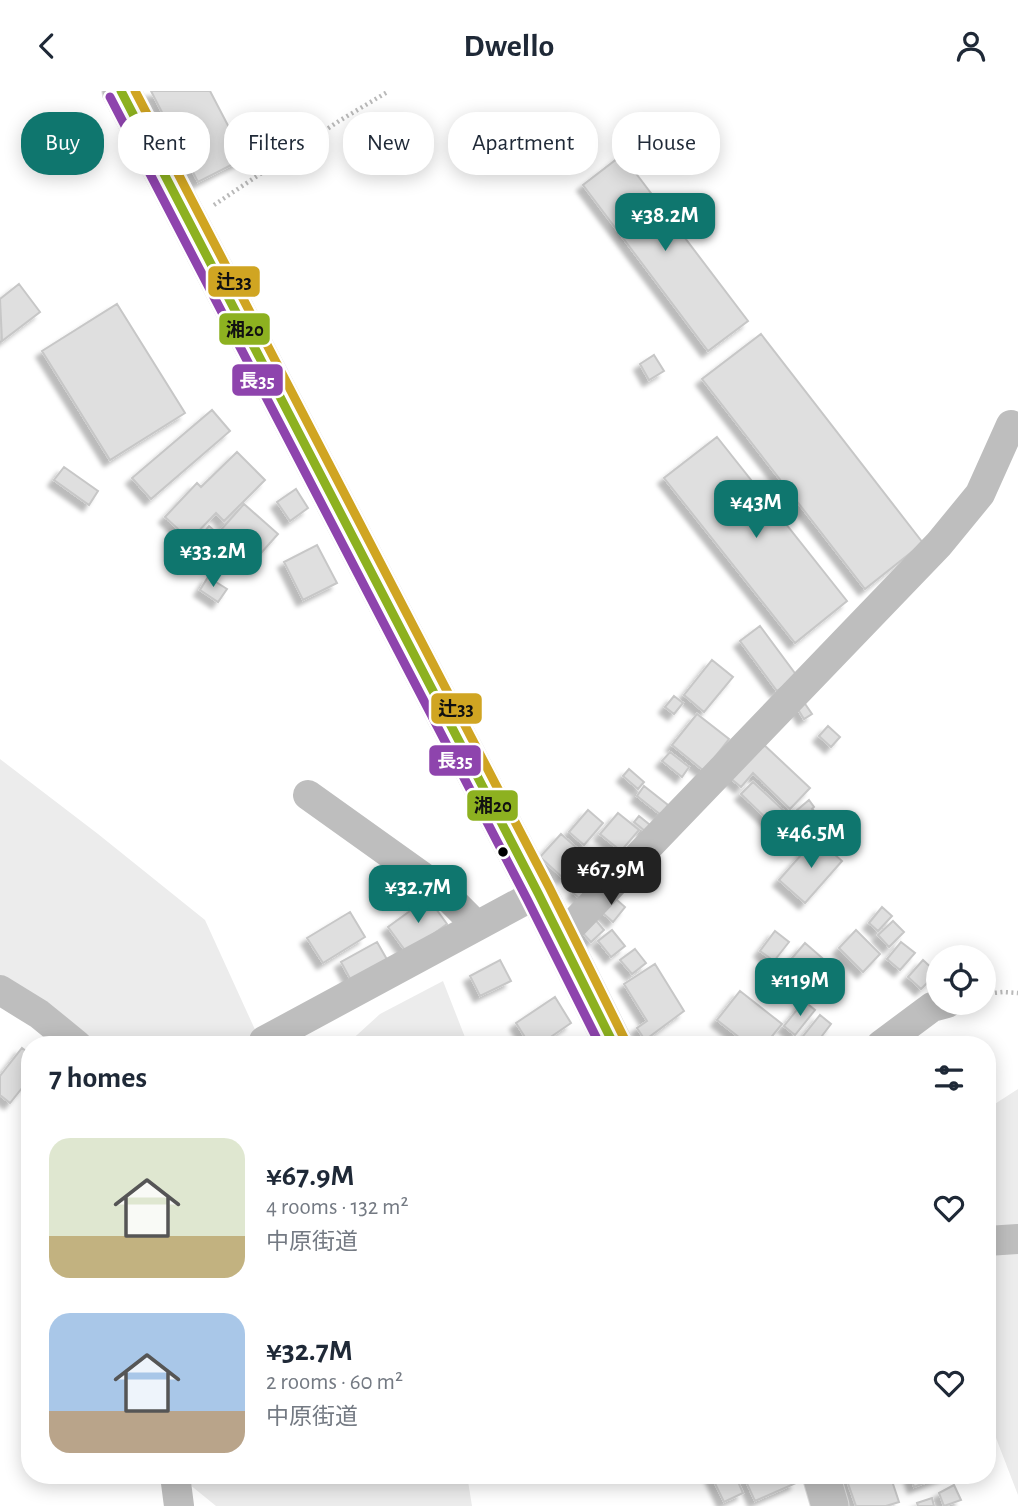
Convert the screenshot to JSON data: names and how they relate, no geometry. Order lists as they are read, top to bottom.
{
  "lines": ["transit line 湘20", "transit line 辻33", "transit line 長35"],
  "page": {
    "header": "Dwello",
    "chip": [
      "Buy",
      "Rent",
      "Filters",
      "New",
      "Apartment",
      "House"
    ],
    "price": [
      "¥38.2M",
      "¥43M",
      "¥33.2M",
      "¥46.5M",
      "¥67.9M",
      "¥32.7M",
      "¥119M"
    ],
    "heading": "7 homes",
    "list": [
      {
        "name": "¥67.9M",
        "note": "4 rooms · 132 m² · 中原街道"
      },
      {
        "name": "¥32.7M",
        "note": "2 rooms · 60 m² · 中原街道"
      }
    ]
  }
}
